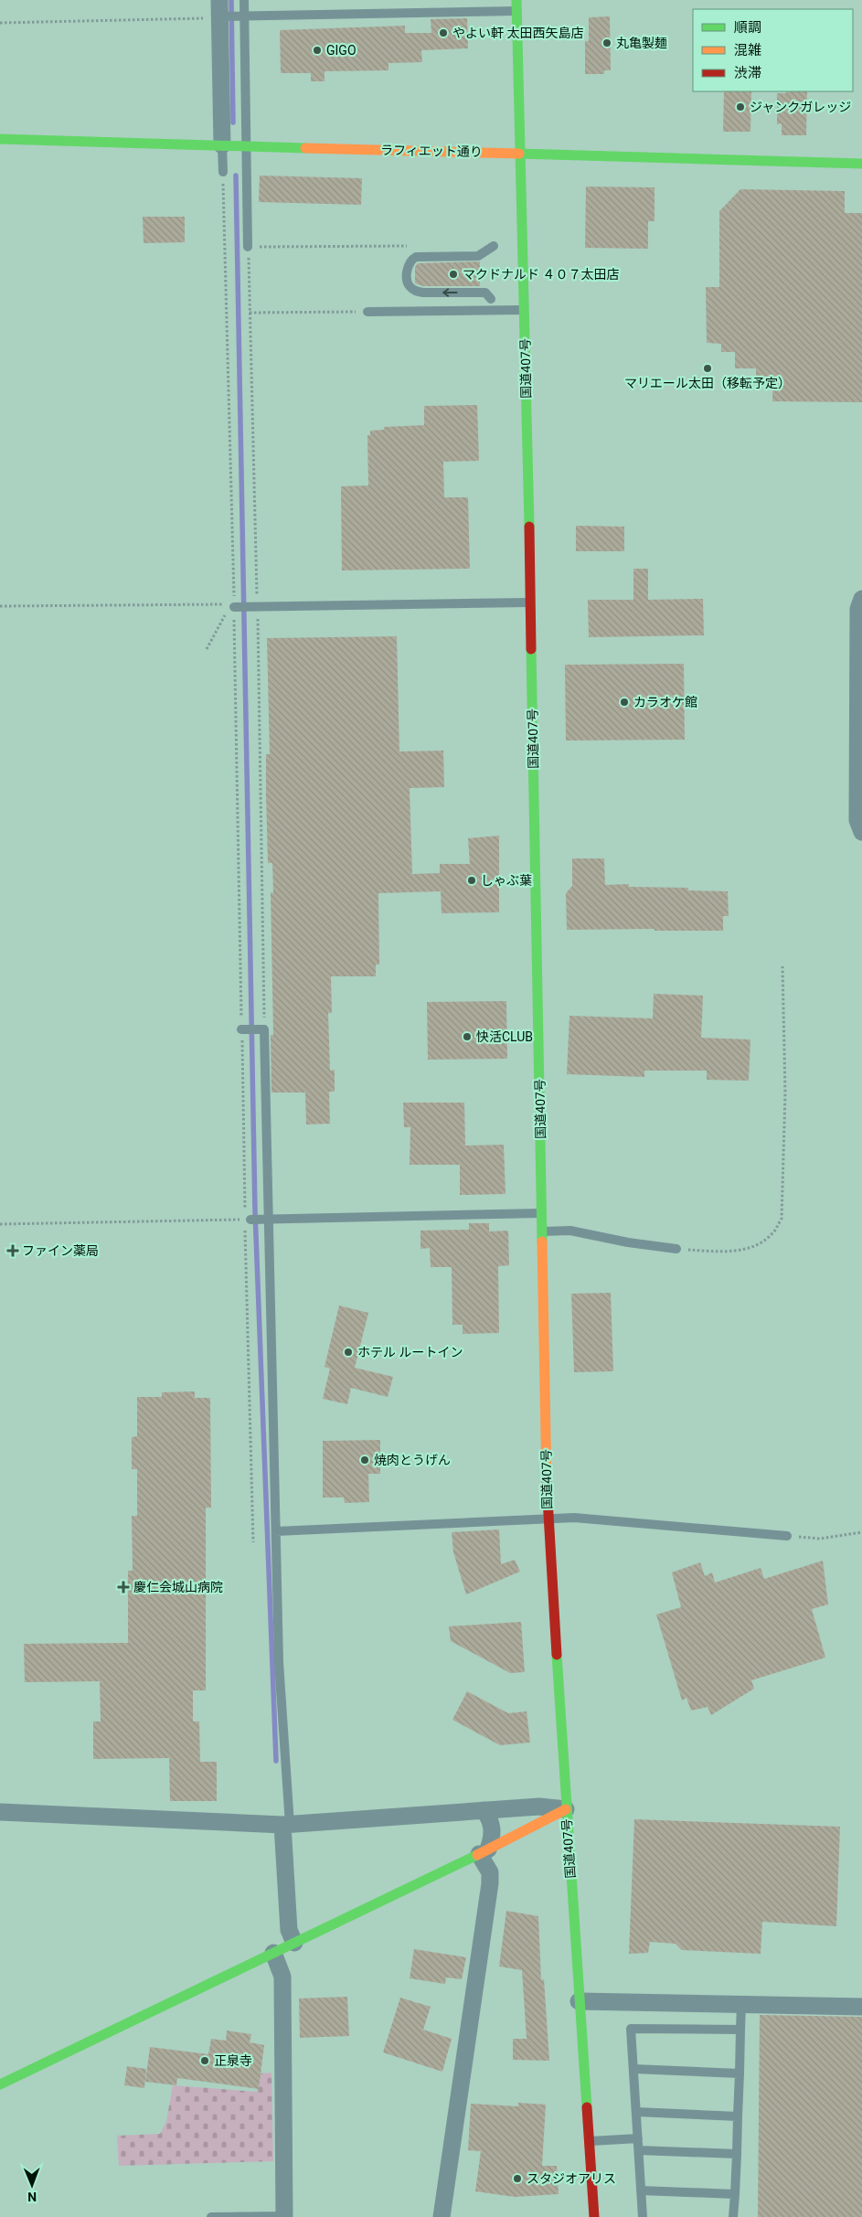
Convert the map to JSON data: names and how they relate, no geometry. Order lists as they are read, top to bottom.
{
  "streets": {
    "main road": ["ラフィエット通り", "国道407号"]
  },
  "crossings": [
    ["ラフィエット通り", "国道407号"]
  ],
  "places": {
    "other": [
      "やよい軒 太田西矢島店",
      "丸亀製麺",
      "GIGO",
      "ジャンクガレッジ",
      "マクドナルド ４０７太田店",
      "マリエール太田（移転予定）",
      "カラオケ館",
      "しゃぶ葉",
      "快活CLUB",
      "ホテル ルートイン",
      "焼肉とうげん",
      "正泉寺",
      "スタジオアリス"
    ],
    "health": ["ファイン薬局", "慶仁会城山病院"]
  },
  "legend": ["順調", "混雑", "渋滞"],
  "north": "bottom"
}
